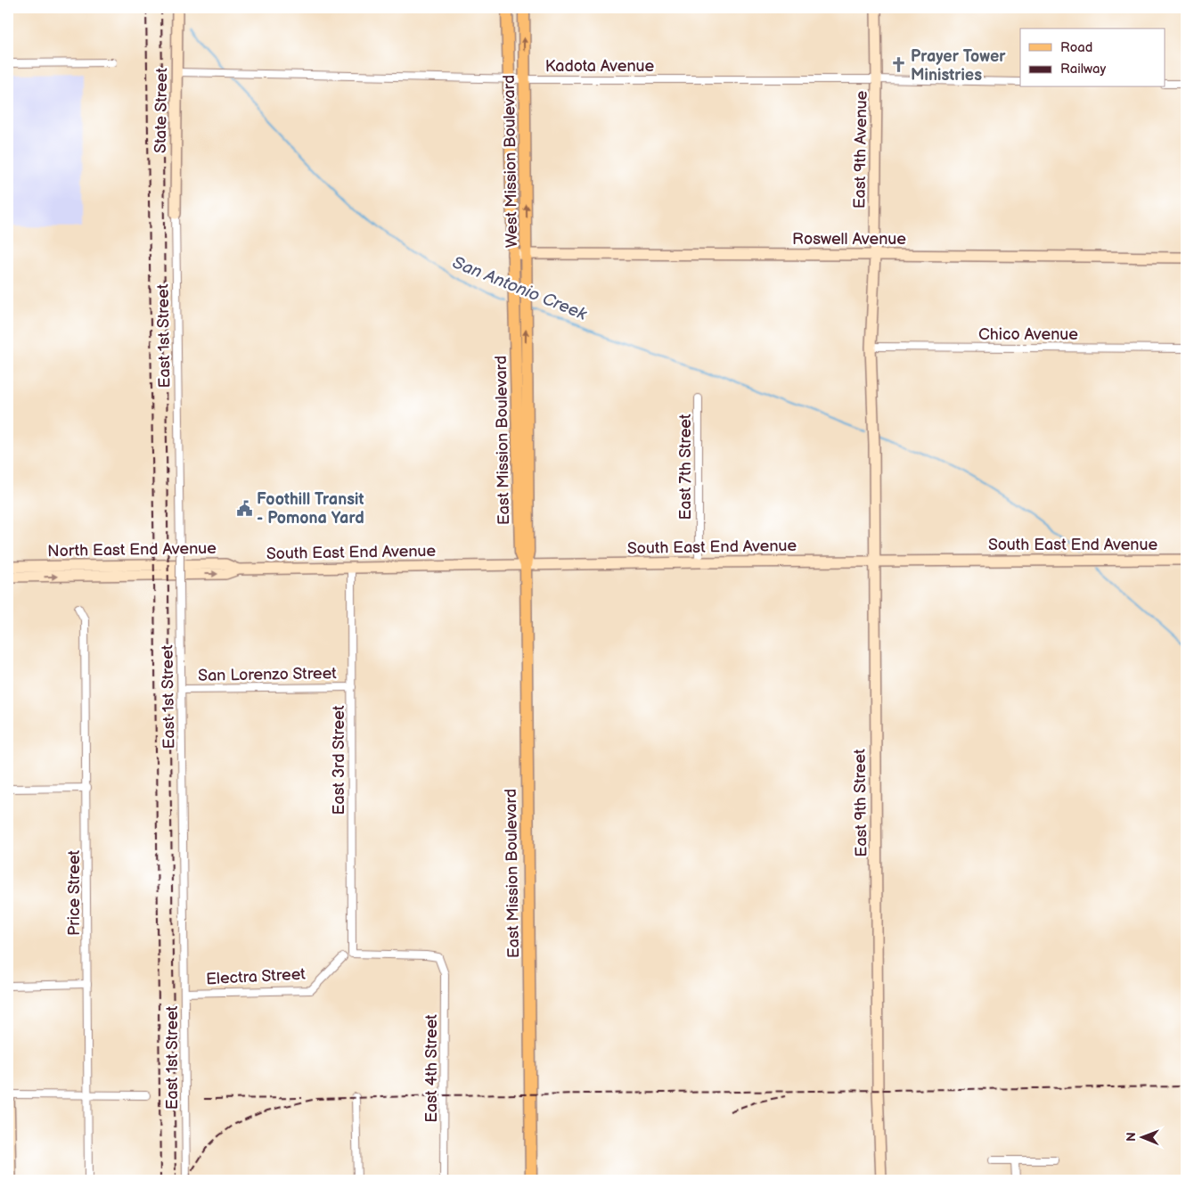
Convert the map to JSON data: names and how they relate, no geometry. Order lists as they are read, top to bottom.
{
  "streets": {
    "main road": ["West Mission Boulevard", "East Mission Boulevard"],
    "street": [
      "Kadota Avenue",
      "State Street",
      "East 9th Avenue",
      "Roswell Avenue",
      "Chico Avenue",
      "East 1st Street",
      "East 7th Street",
      "South East End Avenue",
      "North East End Avenue",
      "San Lorenzo Street",
      "East 3rd Street",
      "East 9th Street",
      "Price Street",
      "Electra Street",
      "East 4th Street"
    ]
  },
  "crossings": [
    ["Kadota Avenue", "State Street"],
    ["Kadota Avenue", "East 9th Avenue"],
    ["Kadota Avenue", "West Mission Boulevard"],
    ["State Street", "East 1st Street"],
    ["East 9th Avenue", "Roswell Avenue"],
    ["East 9th Avenue", "Chico Avenue"],
    ["East 9th Avenue", "East 9th Street"],
    ["West Mission Boulevard", "Roswell Avenue"],
    ["West Mission Boulevard", "East Mission Boulevard"],
    ["East 1st Street", "San Lorenzo Street"],
    ["East 1st Street", "Electra Street"],
    ["East Mission Boulevard", "South East End Avenue"],
    ["East 7th Street", "South East End Avenue"],
    ["South East End Avenue", "North East End Avenue"],
    ["South East End Avenue", "East 3rd Street"],
    ["South East End Avenue", "East 9th Street"],
    ["San Lorenzo Street", "East 3rd Street"],
    ["East 3rd Street", "East 4th Street"]
  ],
  "water": ["San Antonio Creek"],
  "places": {
    "church": ["Prayer Tower Ministries"],
    "public building": ["Foothill Transit - Pomona Yard"]
  },
  "legend": ["Road", "Railway"],
  "north": "left"
}
